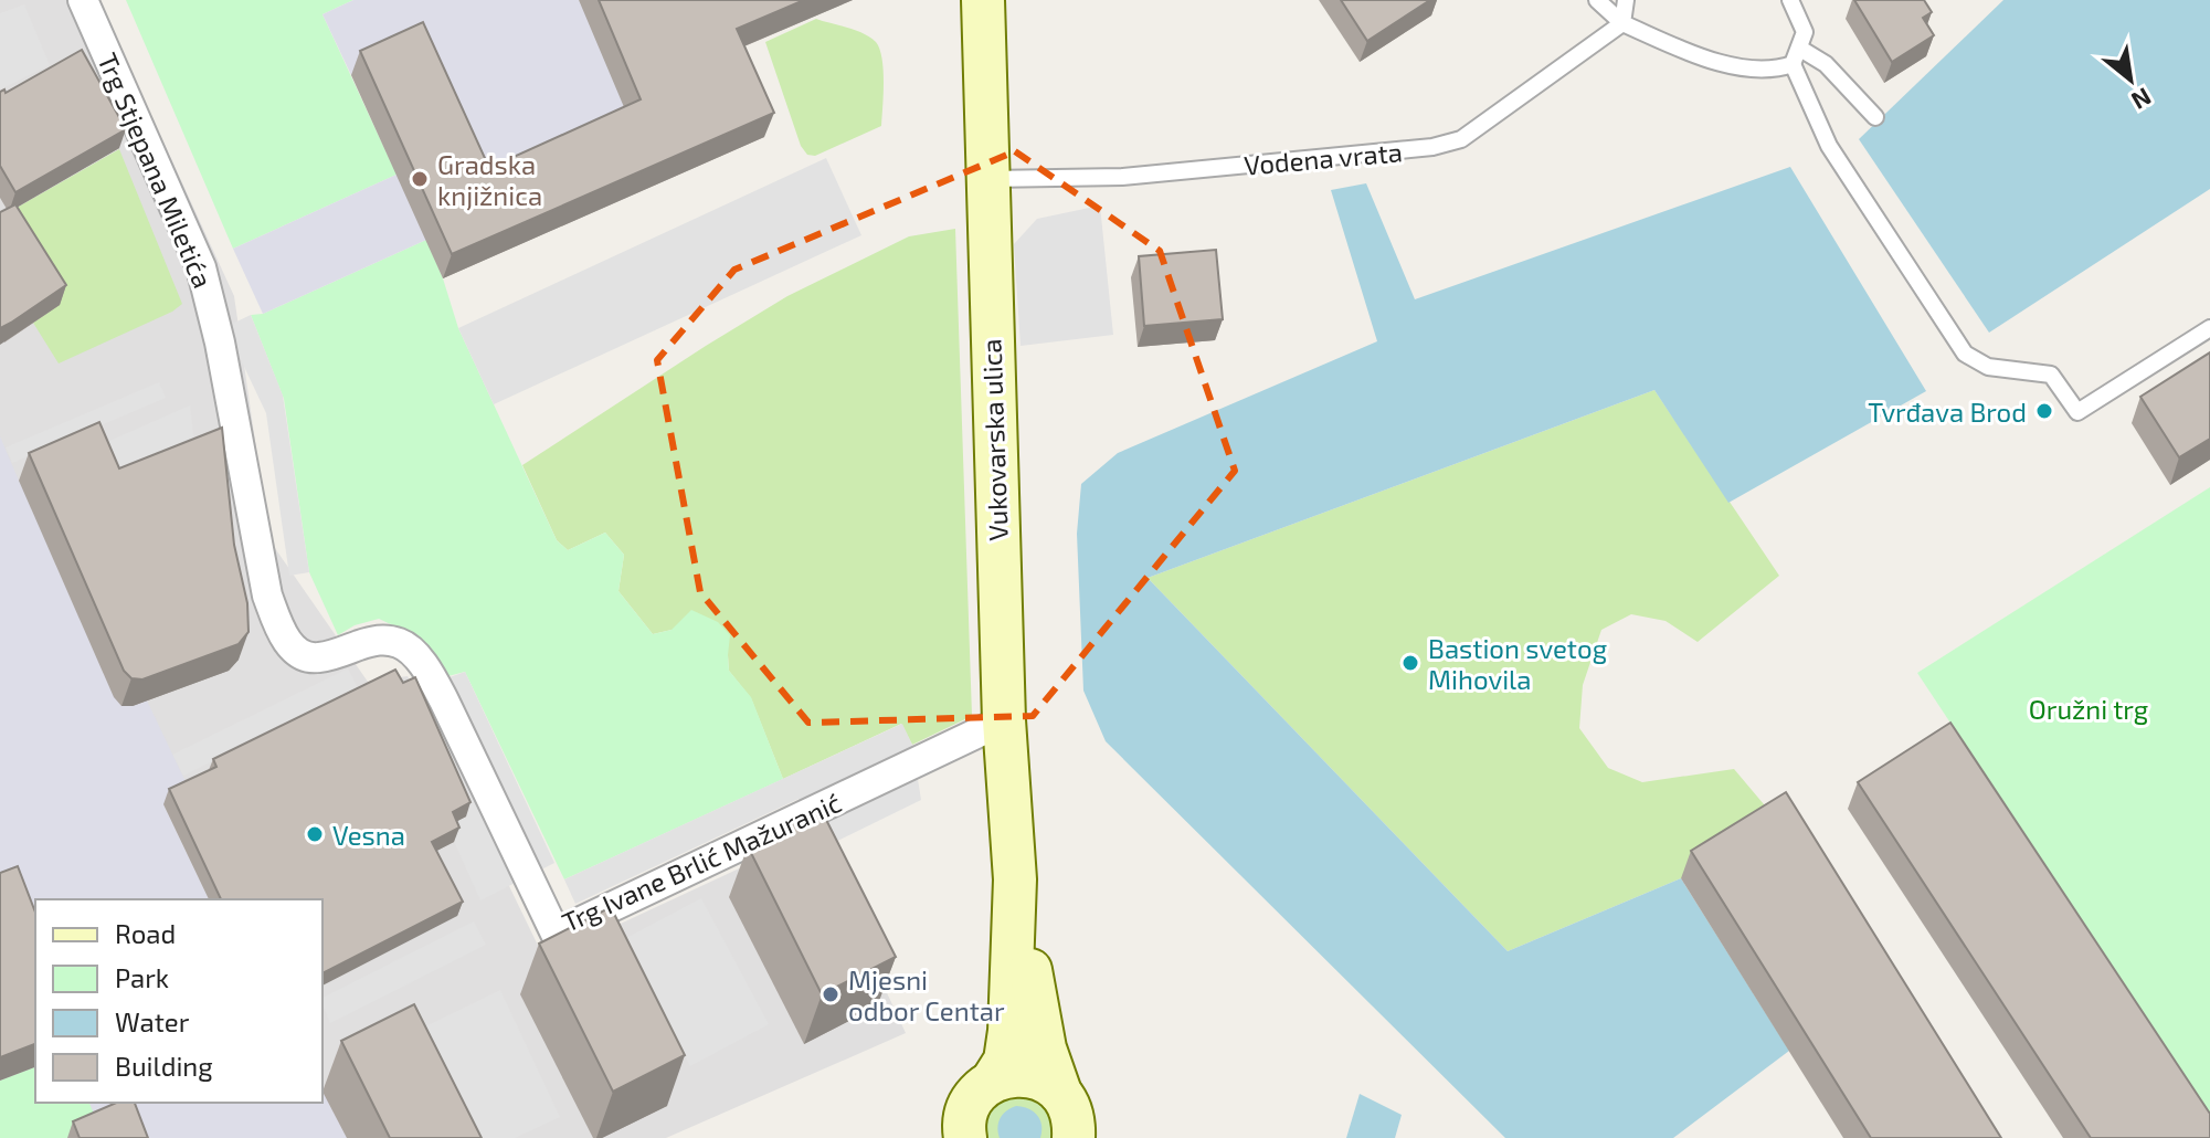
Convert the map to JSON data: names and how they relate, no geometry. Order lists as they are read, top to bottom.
{
  "streets": {
    "main road": ["Vukovarska ulica"],
    "street": ["Trg Stjepana Miletića", "Trg Ivane Brlić Mažuranić"],
    "lane": ["Vodena vrata"]
  },
  "crossings": [
    ["Vodena vrata", "Vukovarska ulica"],
    ["Trg Stjepana Miletića", "Trg Ivane Brlić Mažuranić"],
    ["Vukovarska ulica", "Trg Ivane Brlić Mažuranić"]
  ],
  "parks": ["Oružni trg"],
  "places": [
    "Gradska knjižnica",
    "Tvrđava Brod",
    "Bastion svetog Mihovila",
    "Vesna",
    "Mjesni odbor Centar"
  ],
  "legend": [
    "Road",
    "Park",
    "Water",
    "Building"
  ],
  "north": "bottom right"
}
